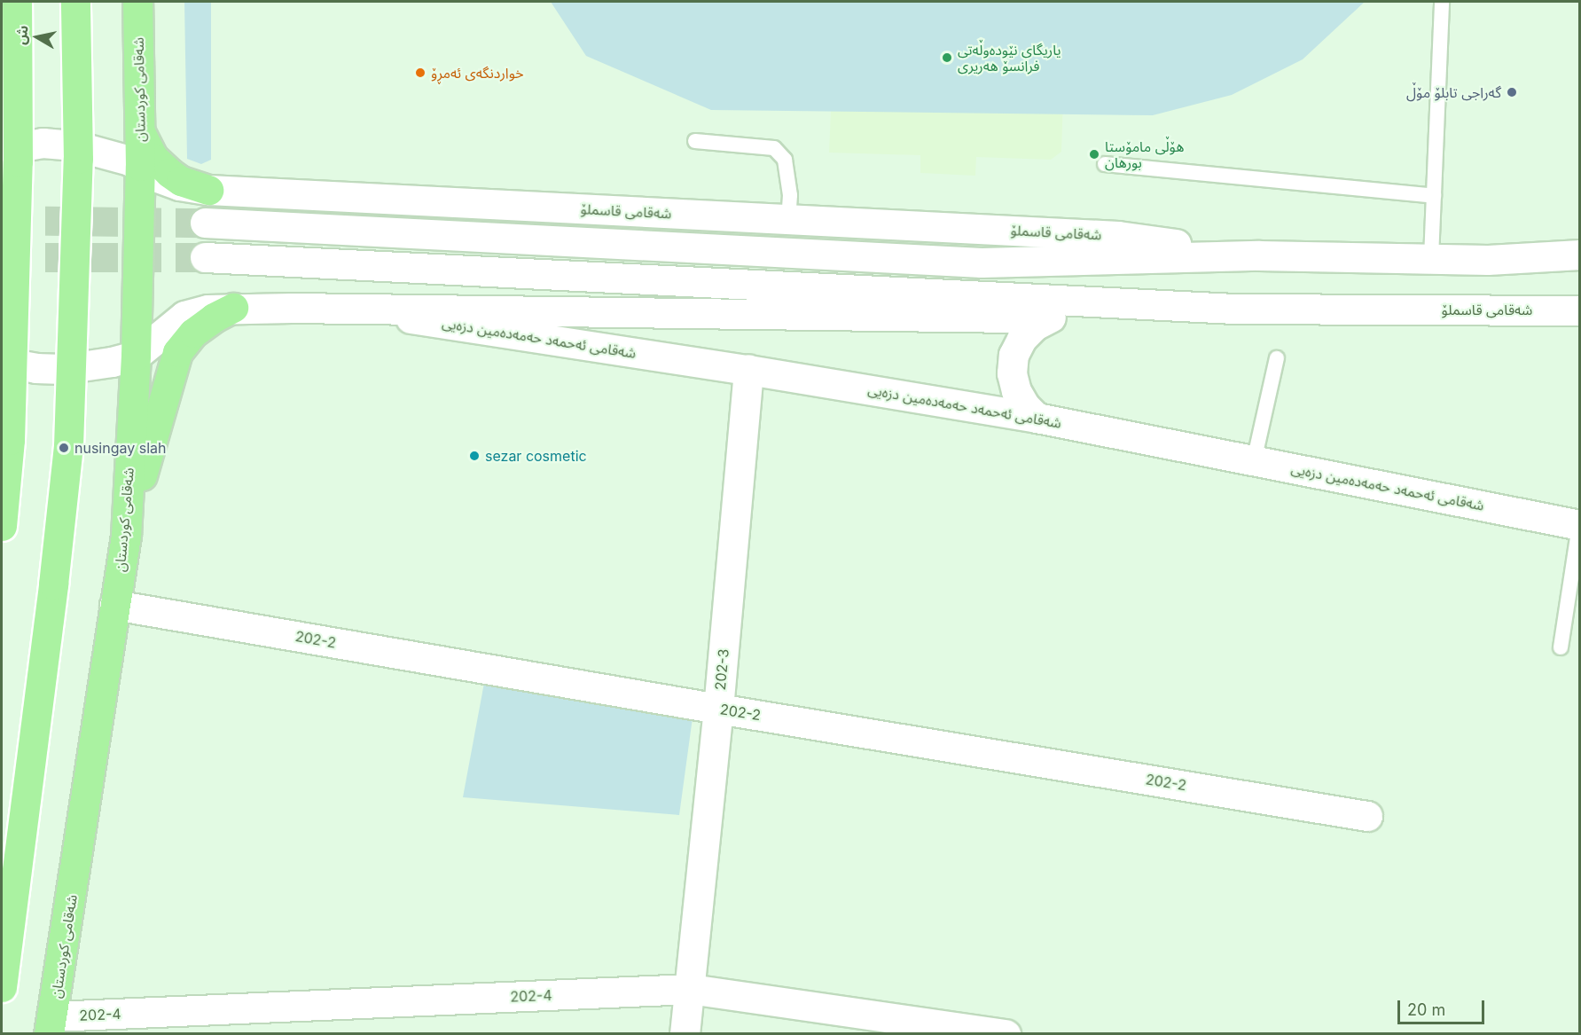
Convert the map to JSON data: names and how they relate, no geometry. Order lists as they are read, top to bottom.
{
  "streets": {
    "highway": ["شەقامی کوردستان"],
    "main road": [
      "شەقامی قاسملۆ",
      "شەقامی ئەحمەد حەمەدەمین دزەیی",
      "202-2",
      "202-3",
      "202-4"
    ]
  },
  "crossings": [
    ["شەقامی کوردستان", "شەقامی قاسملۆ"],
    ["شەقامی کوردستان", "202-2"],
    ["شەقامی کوردستان", "202-4"],
    ["شەقامی قاسملۆ", "شەقامی ئەحمەد حەمەدەمین دزەیی"],
    ["شەقامی ئەحمەد حەمەدەمین دزەیی", "202-3"],
    ["202-2", "202-3"],
    ["202-3", "202-4"]
  ],
  "places": [
    "یاریگای نێودەوڵەتی فرانسۆ هەریری",
    "خواردنگەی ئەمڕۆ",
    "گەراجی تابلۆ مۆڵ",
    "هۆڵی مامۆستا بورهان",
    "nusingay slah",
    "sezar cosmetic"
  ],
  "scale_bar": "20 m",
  "north": "left"
}
